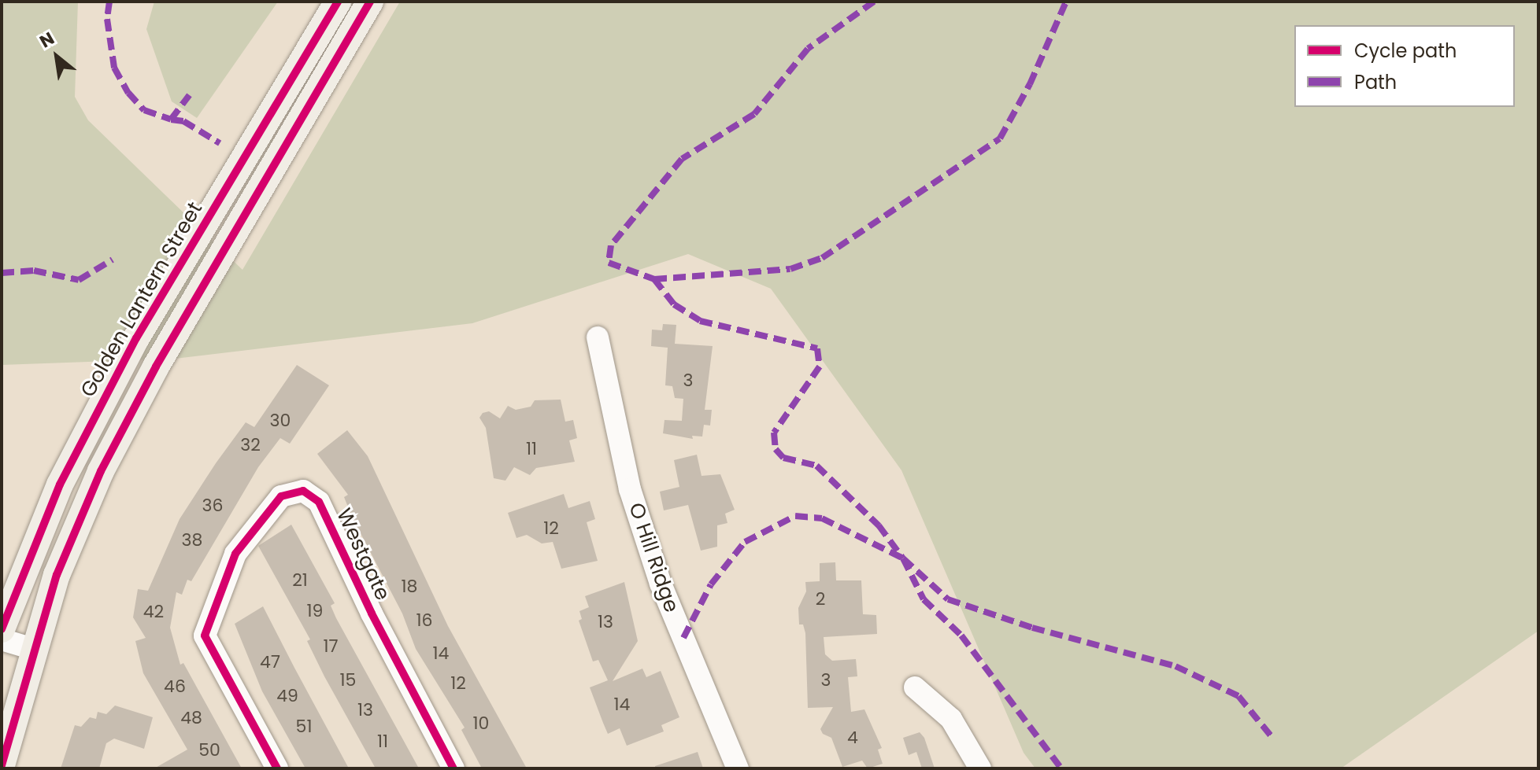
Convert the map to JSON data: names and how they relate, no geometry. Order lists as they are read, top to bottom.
{
  "streets": {
    "main road": ["Golden Lantern Street"],
    "street": ["Westgate", "O Hill Ridge"]
  },
  "house_numbers": [
    "3",
    "30",
    "32",
    "11",
    "36",
    "12",
    "38",
    "21",
    "18",
    "2",
    "19",
    "42",
    "16",
    "13",
    "17",
    "14",
    "47",
    "15",
    "3",
    "12",
    "46",
    "49",
    "14",
    "13",
    "48",
    "10",
    "51",
    "4",
    "11",
    "50"
  ],
  "legend": ["Cycle path", "Path"],
  "north": "top left"
}
